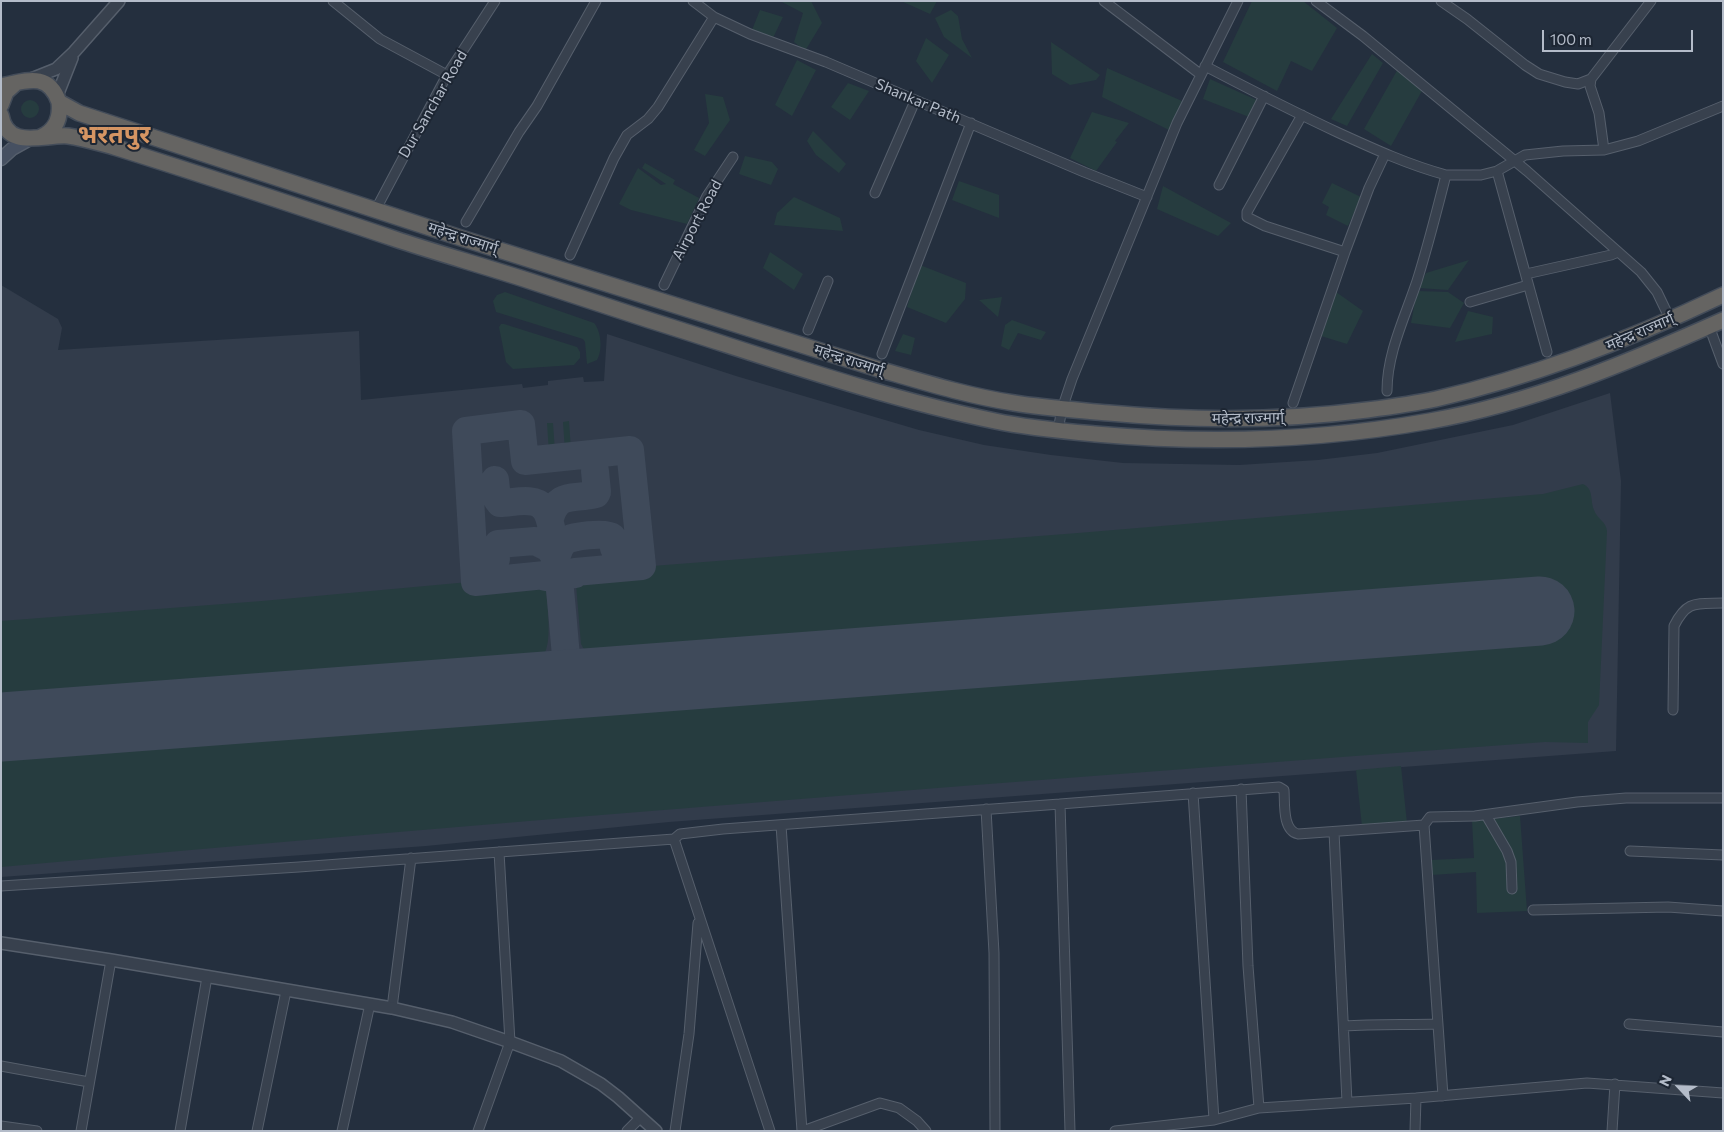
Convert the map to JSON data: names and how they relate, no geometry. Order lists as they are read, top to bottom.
{
  "streets": {
    "highway": ["महेन्द्र राज्मार्ग्"],
    "street": ["Shankar Path", "Dur Sanchar Road", "Airport Road"]
  },
  "crossings": [
    ["Dur Sanchar Road", "महेन्द्र राज्मार्ग्"]
  ],
  "districts": ["भरतपुर"],
  "scale_bar": "100 m",
  "north": "top left"
}
